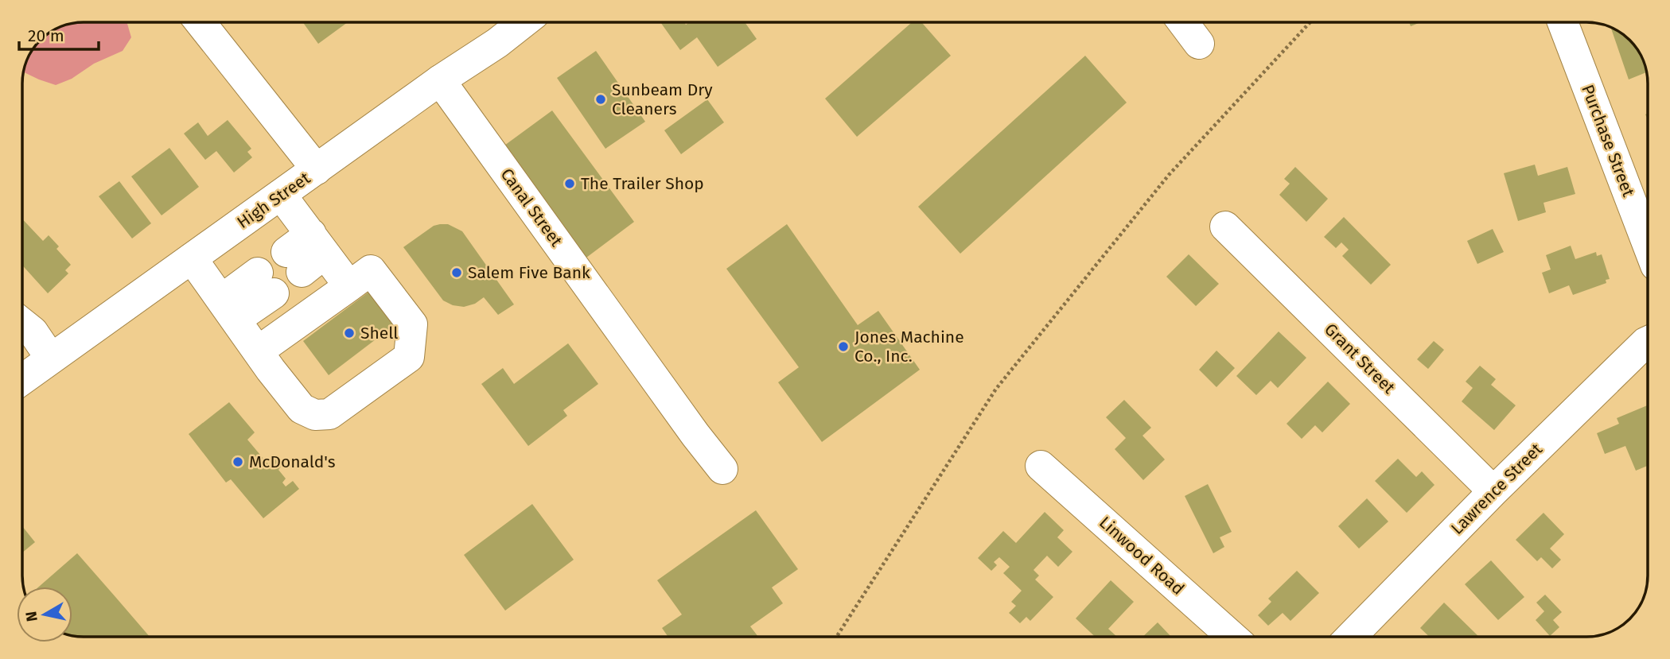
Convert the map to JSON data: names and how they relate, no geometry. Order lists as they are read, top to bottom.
{
  "streets": {
    "street": [
      "Purchase Street",
      "High Street",
      "Canal Street",
      "Grant Street",
      "Lawrence Street",
      "Linwood Road"
    ]
  },
  "crossings": [
    ["High Street", "Canal Street"],
    ["Grant Street", "Lawrence Street"]
  ],
  "places": [
    "Sunbeam Dry Cleaners",
    "The Trailer Shop",
    "Salem Five Bank",
    "Shell",
    "Jones Machine Co., Inc.",
    "McDonald's"
  ],
  "scale_bar": "20 m",
  "north": "left"
}
